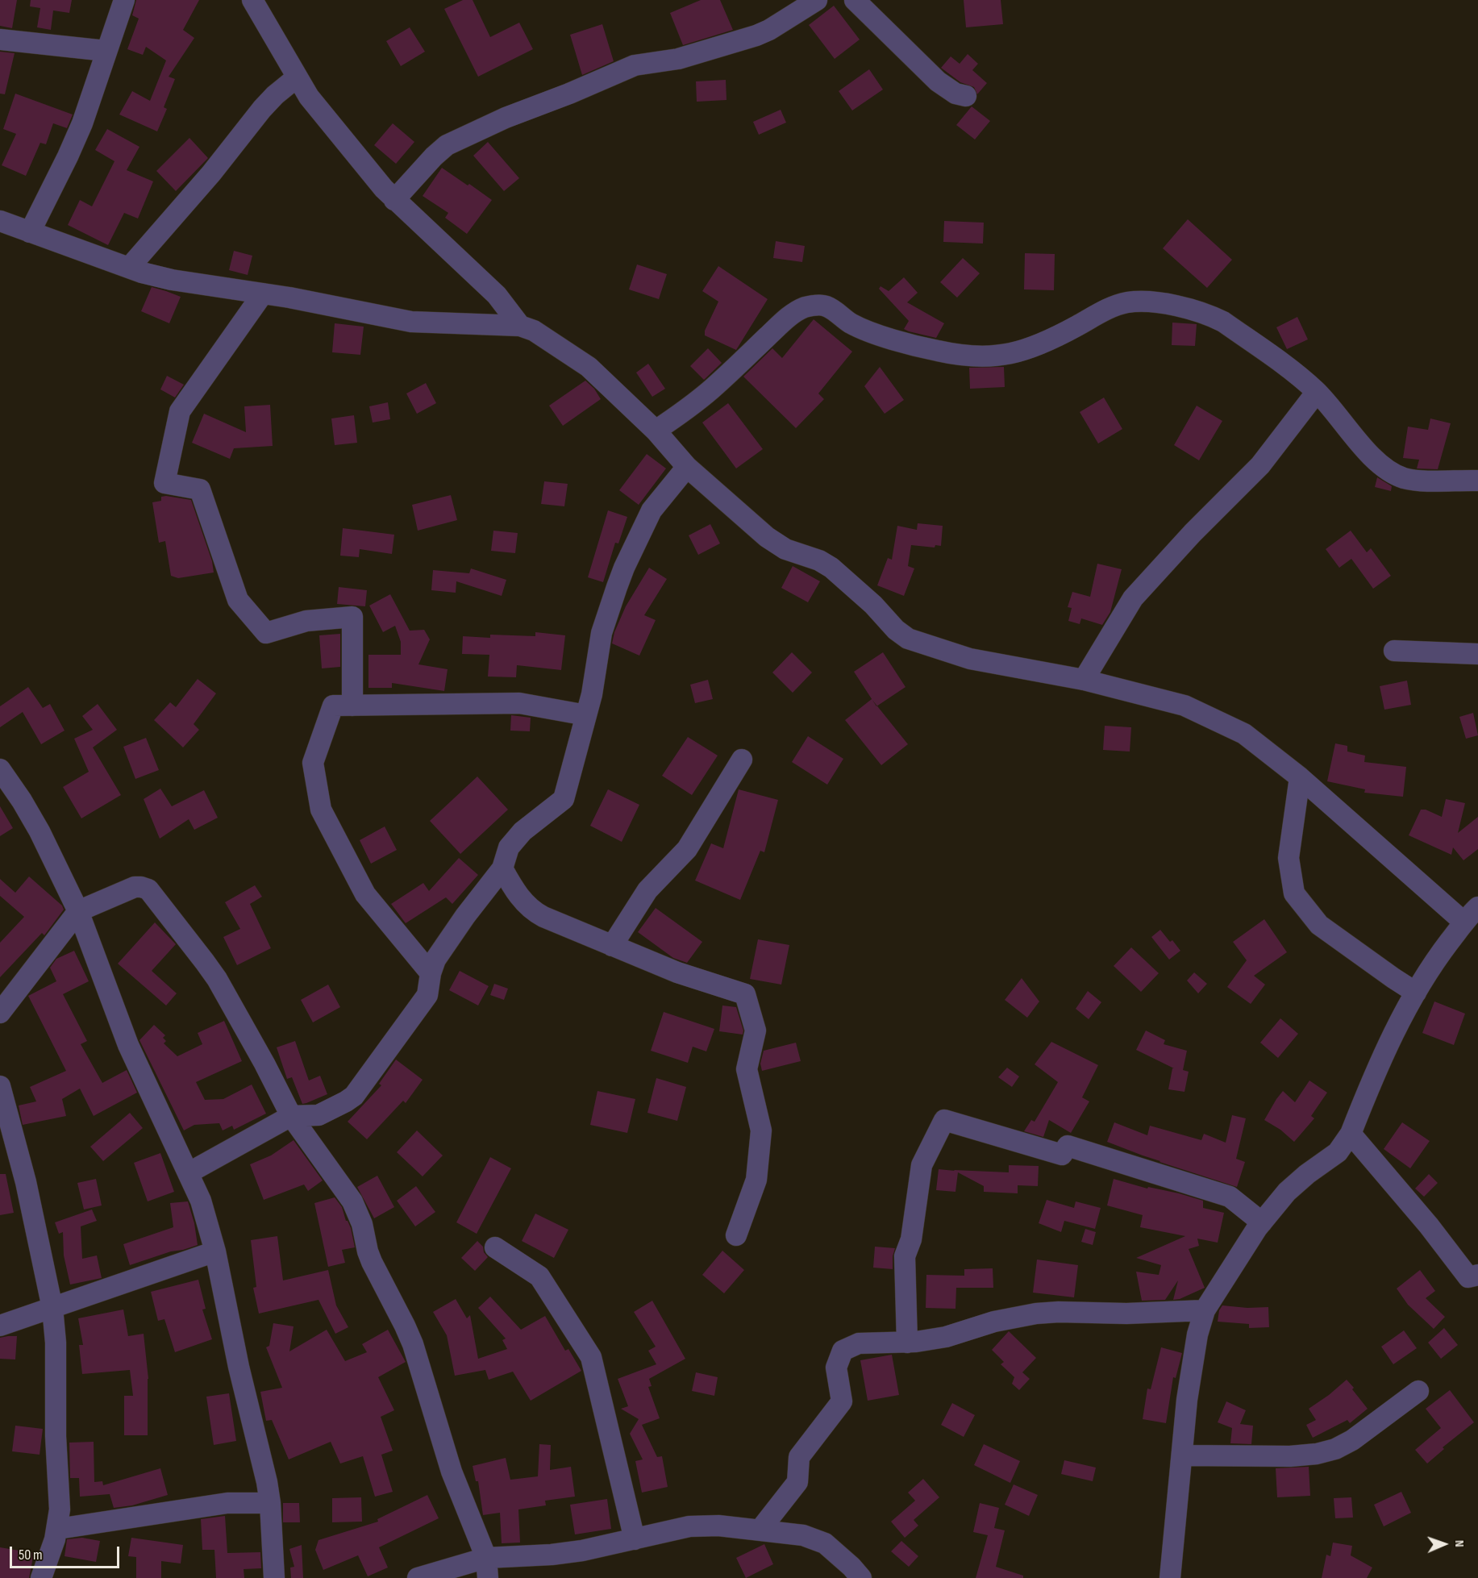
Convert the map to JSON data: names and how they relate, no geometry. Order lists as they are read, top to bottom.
{
  "scale_bar": "50 m",
  "north": "right"
}
